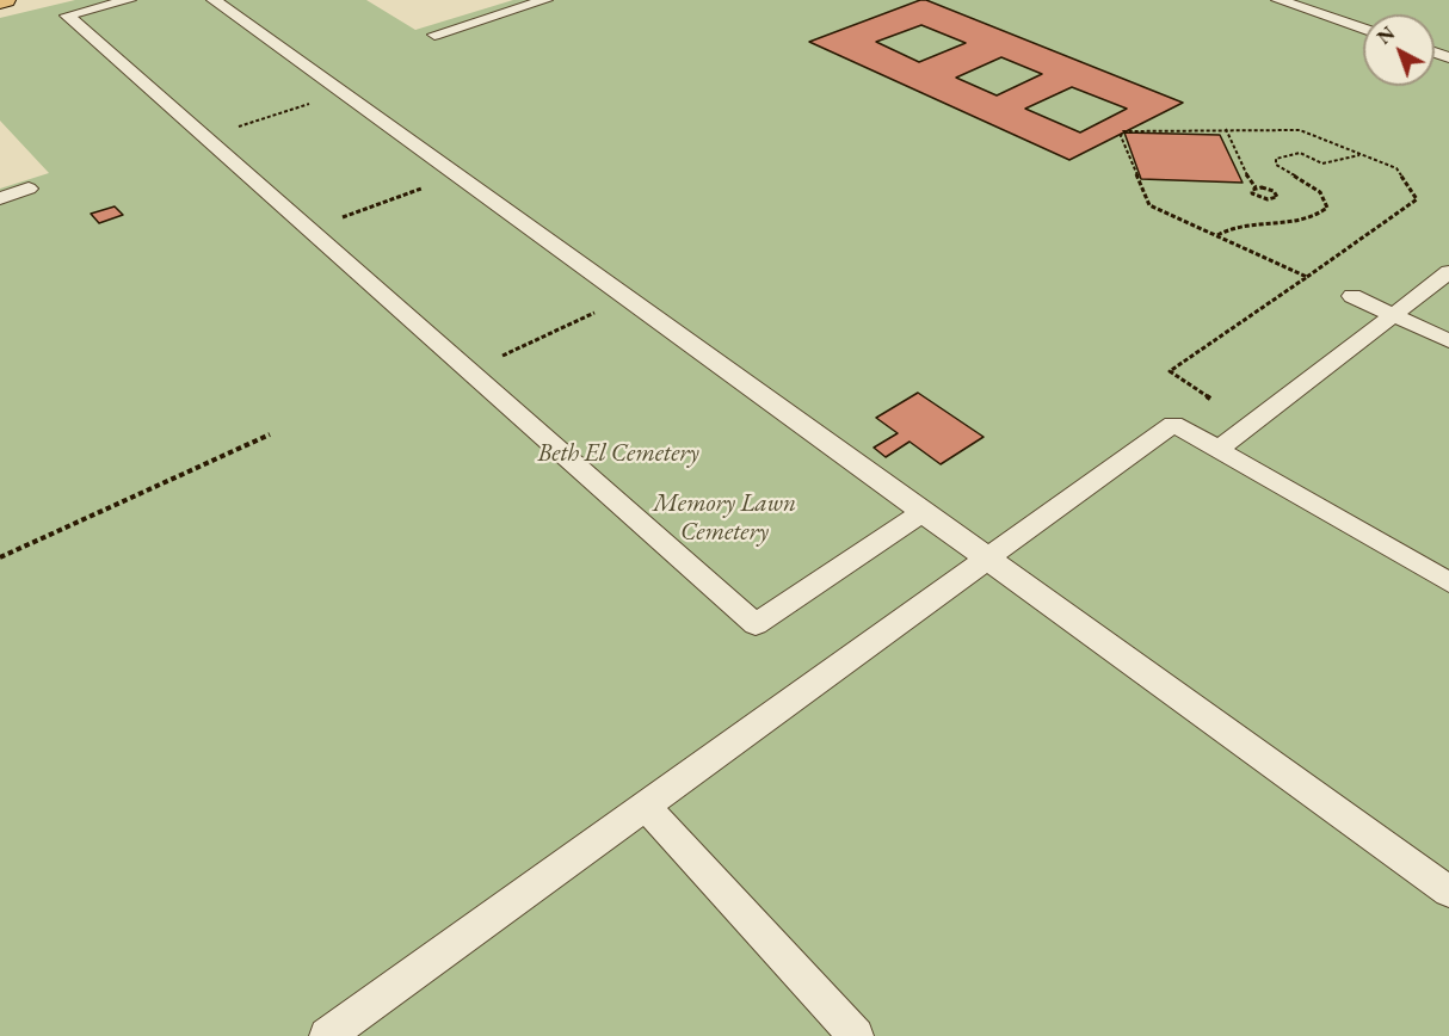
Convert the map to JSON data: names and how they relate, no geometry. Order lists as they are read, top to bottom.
{
  "parks": ["Beth El Cemetery", "Memory Lawn Cemetery"],
  "north": "top left"
}
